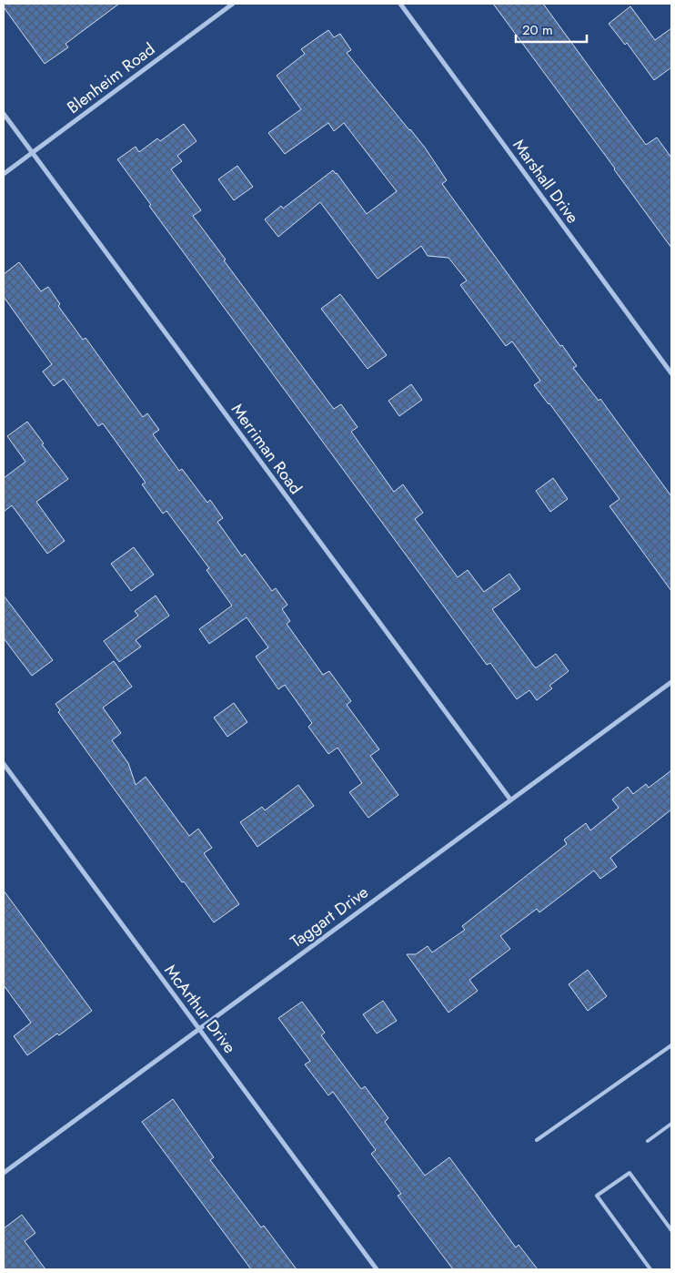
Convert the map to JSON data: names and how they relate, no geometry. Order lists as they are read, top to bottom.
{
  "streets": {
    "street": [
      "Blenheim Road",
      "Marshall Drive",
      "Merriman Road",
      "Taggart Drive",
      "McArthur Drive"
    ]
  },
  "crossings": [
    ["Blenheim Road", "Merriman Road"],
    ["Merriman Road", "Taggart Drive"],
    ["Taggart Drive", "McArthur Drive"]
  ],
  "scale_bar": "20 m"
}
